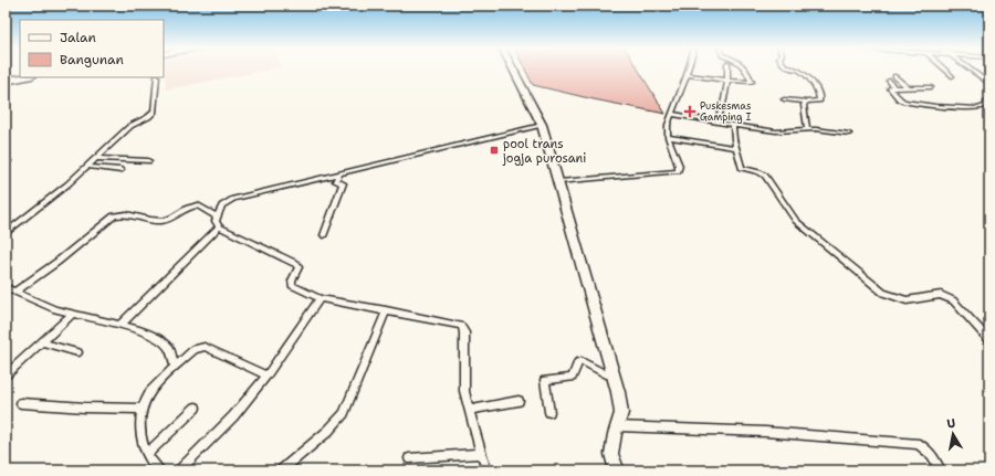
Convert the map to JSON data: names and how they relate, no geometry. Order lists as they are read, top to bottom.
{
  "places": {
    "health": ["Puskesmas Gamping I"],
    "transit": ["pool trans jogja purosani"]
  },
  "legend": ["Jalan", "Bangunan"],
  "north": "top"
}
